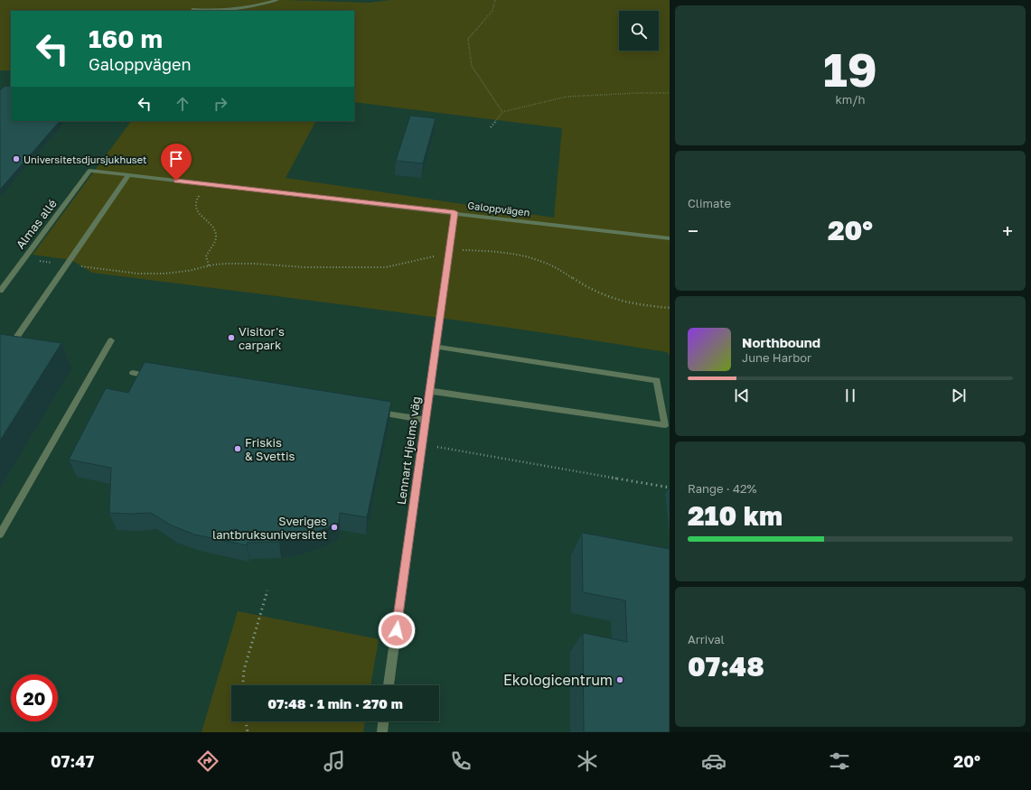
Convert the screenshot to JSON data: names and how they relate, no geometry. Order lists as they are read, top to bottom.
{
  "streets": {
    "lane": ["Galoppvägen", "Almas allé", "Lennart Hjelms väg"]
  },
  "crossings": [
    ["Galoppvägen", "Almas allé"],
    ["Galoppvägen", "Lennart Hjelms väg"]
  ],
  "places": [
    "Universitetsdjursjukhuset",
    "Visitor's carpark",
    "Friskis & Svettis",
    "Sveriges lantbruksuniversitet",
    "Ekologicentrum"
  ],
  "page": {
    "tile": [
      ["19", "km/h"],
      "Climate",
      ["Range · 42%", "210 km"],
      ["Arrival", "07:48"]
    ],
    "turn": ["160 m", "Galoppvägen"],
    "heat": ["−", "20°", "+"],
    "song": ["Northbound", "June Harbor"],
    "limit": "20",
    "trip": "07:48 · 1 min · 270 m",
    "tabs": ["07:47", "20°"]
  }
}
